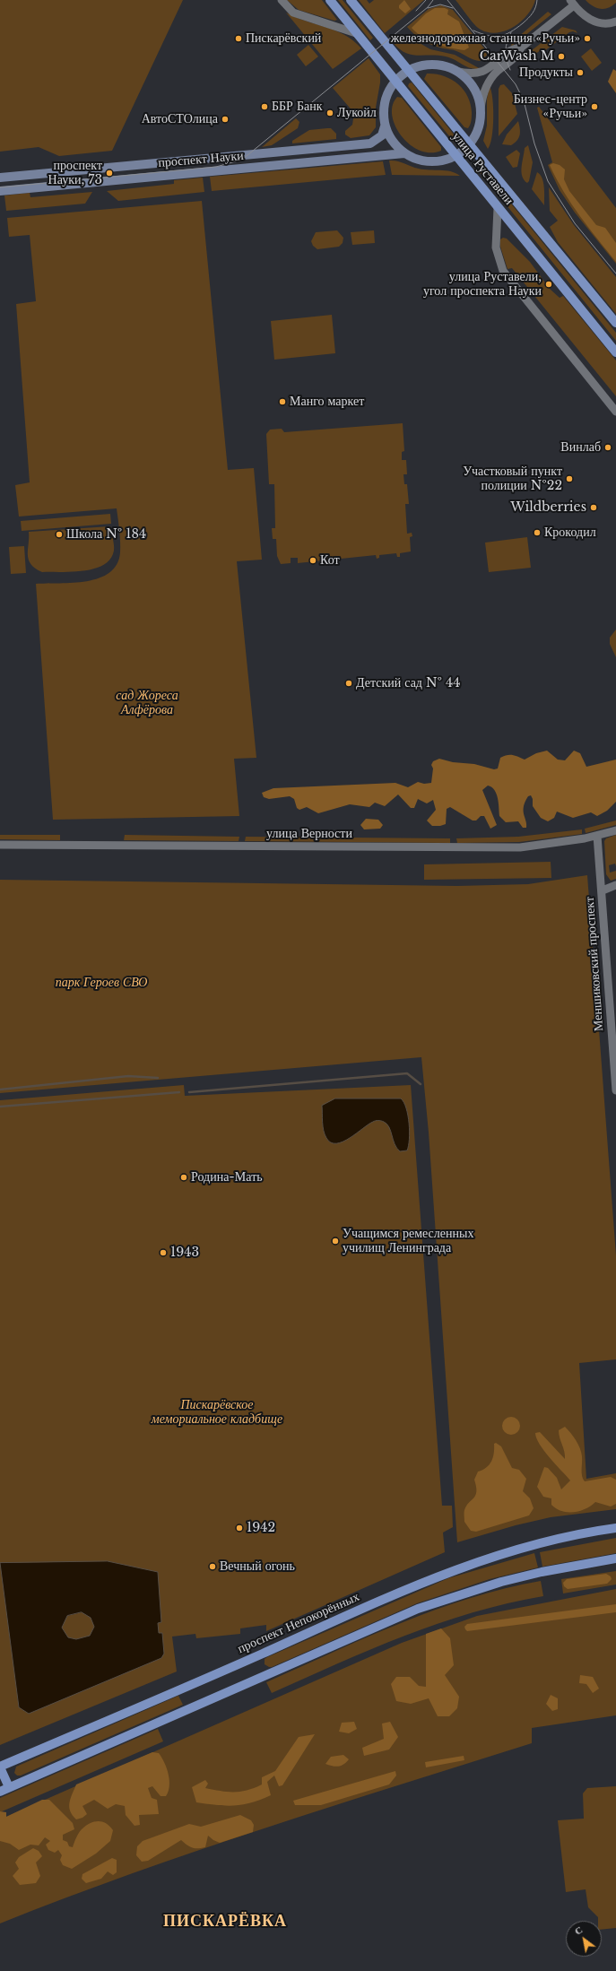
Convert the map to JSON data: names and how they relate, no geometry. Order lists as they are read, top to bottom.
{
  "streets": {
    "main road": ["проспект Науки", "улица Руставели", "проспект Непокорённых"],
    "street": ["улица Верности", "Меншиковский проспект"]
  },
  "crossings": [
    ["проспект Науки", "улица Руставели"],
    ["улица Верности", "Меншиковский проспект"]
  ],
  "districts": ["ПИСКАРЁВКА"],
  "parks": ["сад Жореса Алфёрова", "парк Героев СВО", "Пискарёвское мемориальное кладбище"],
  "places": [
    "Пискарёвский",
    "железнодорожная станция «Ручьи»",
    "CarWash M",
    "Продукты",
    "ББР Банк",
    "Бизнес-центр «Ручьи»",
    "Лукойл",
    "АвтоСТОлица",
    "проспект Науки, 73",
    "улица Руставели, угол проспекта Науки",
    "Манго маркет",
    "Винлаб",
    "Участковый пункт полиции №22",
    "Wildberries",
    "Крокодил",
    "Школа № 184",
    "Кот",
    "Детский сад № 44",
    "Родина-Мать",
    "Учащимся ремесленных училищ Ленинграда",
    "1943",
    "1942",
    "Вечный огонь"
  ],
  "north": "top left"
}
